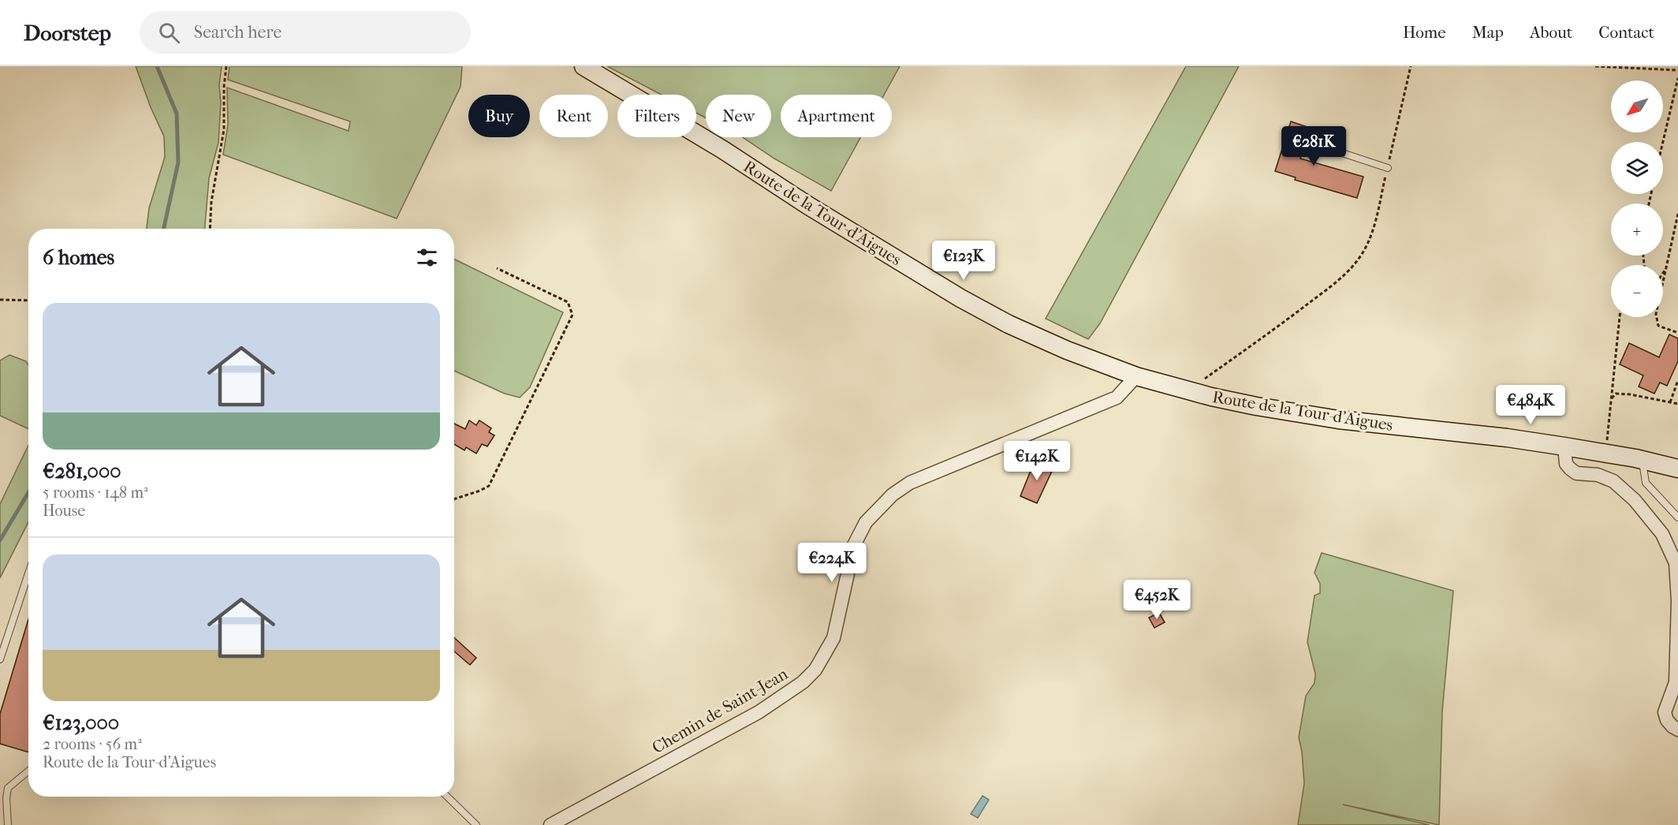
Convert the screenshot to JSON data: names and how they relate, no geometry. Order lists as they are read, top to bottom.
{
  "streets": {
    "main road": ["Route de la Tour-d'Aigues"],
    "street": ["Chemin de Saint-Jean"]
  },
  "crossings": [
    ["Route de la Tour-d'Aigues", "Chemin de Saint-Jean"]
  ],
  "north": "bottom left",
  "page": {
    "header": "Doorstep",
    "search": "Search here",
    "nav": [
      "Home",
      "Map",
      "About",
      "Contact"
    ],
    "map_buttons": ["+", "−"],
    "chip": [
      "Buy",
      "Rent",
      "Filters",
      "New",
      "Apartment"
    ],
    "price": [
      "€281K",
      "€123K",
      "€484K",
      "€142K",
      "€224K",
      "€452K"
    ],
    "heading": "6 homes",
    "list": [
      {
        "name": "€281,000",
        "note": "5 rooms · 148 m² · House"
      },
      {
        "name": "€123,000",
        "note": "2 rooms · 56 m² · Route de la Tour-d'Aigues"
      }
    ]
  }
}
